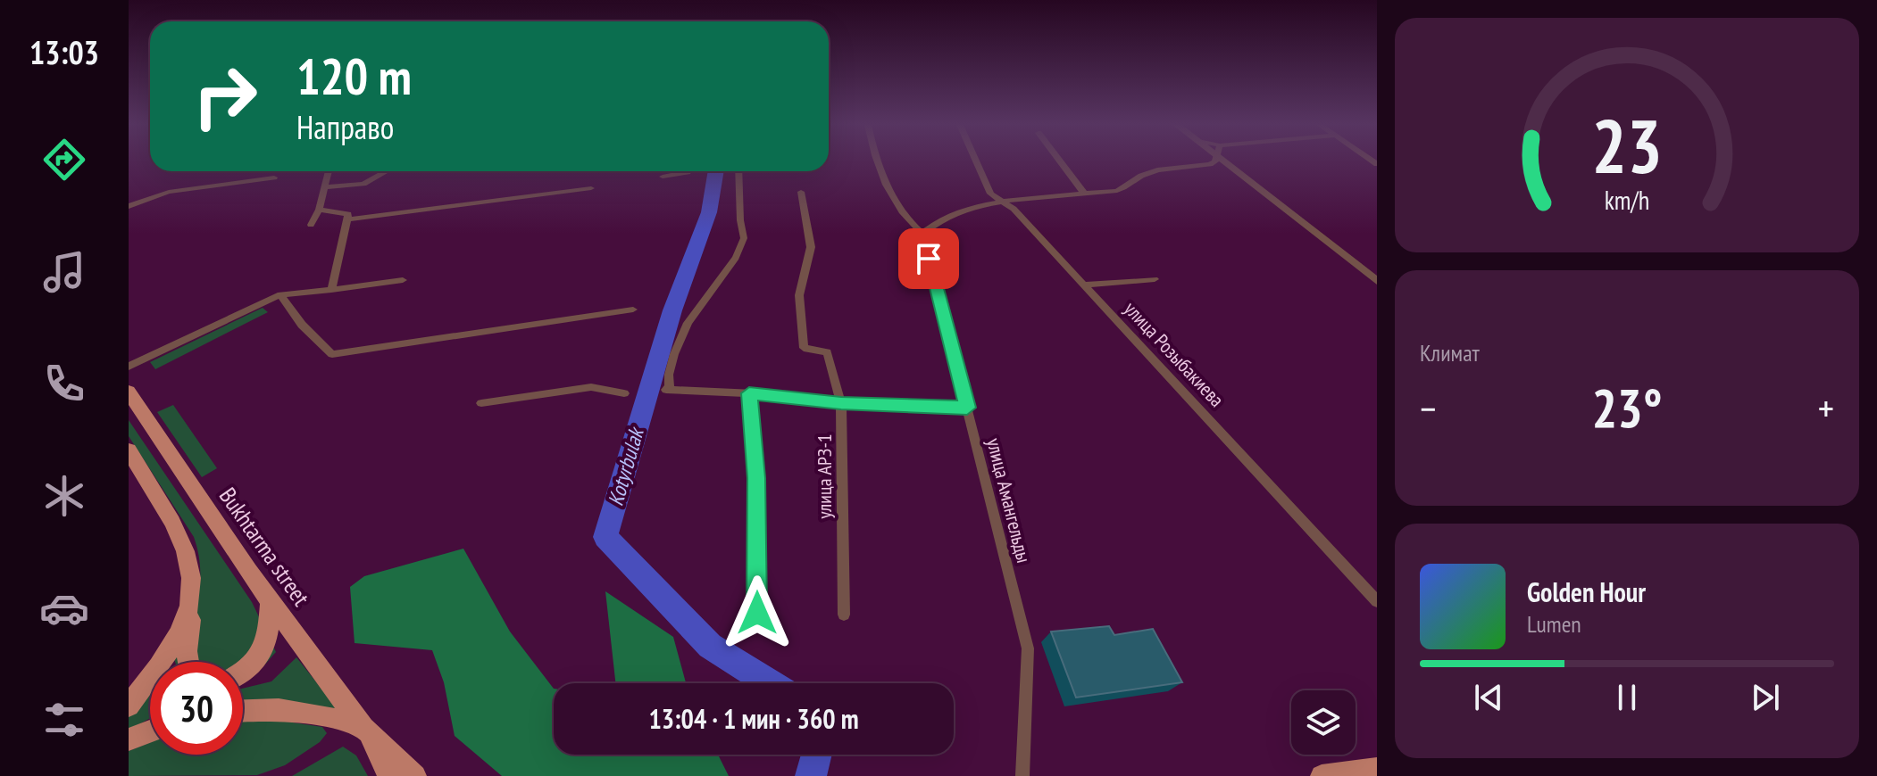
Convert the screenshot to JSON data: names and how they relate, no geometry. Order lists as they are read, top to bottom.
{
  "streets": {
    "main road": ["Bukhtarma street"],
    "street": ["улица Розыбакиева", "улица АРЗ-1", "улица Амангельды"]
  },
  "water": ["Kotyrbulak"],
  "page": {
    "tabs": "13:03",
    "turn": ["120 m", "Направо"],
    "tile": "Климат",
    "heat": ["−", "23°", "+"],
    "song": ["Golden Hour", "Lumen"],
    "limit": "30",
    "trip": "13:04 · 1 мин · 360 m",
    "gauge": ["23", "km/h"]
  }
}
